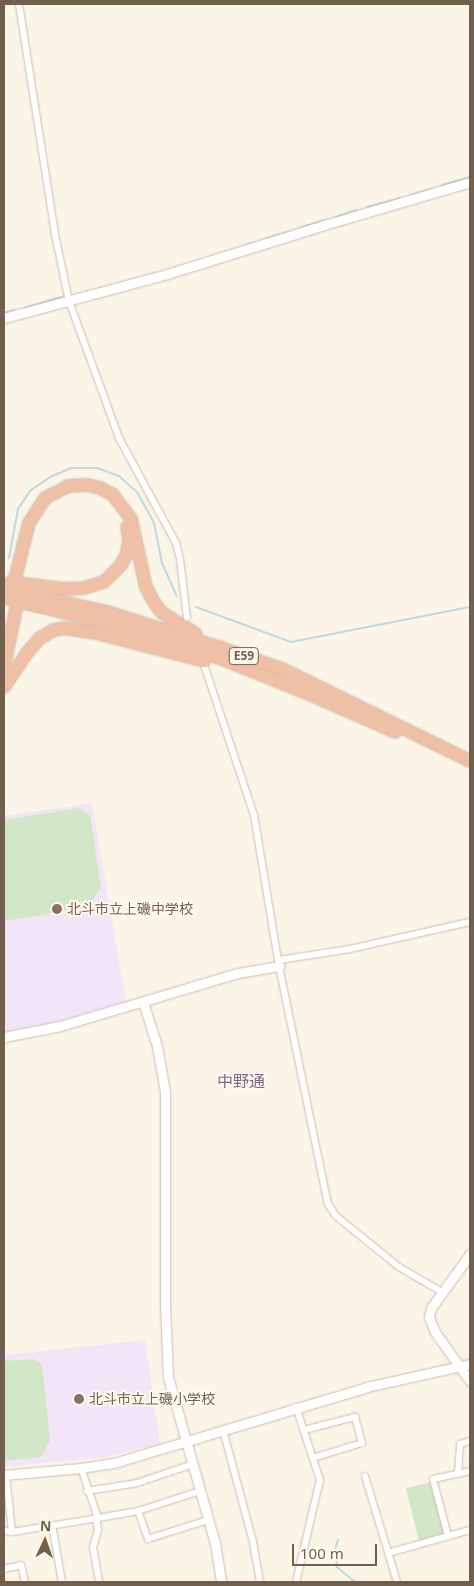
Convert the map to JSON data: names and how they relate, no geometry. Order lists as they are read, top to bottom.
{
  "streets": {
    "highway": ["E59"]
  },
  "districts": ["中野通"],
  "places": ["北斗市立上磯中学校", "北斗市立上磯小学校"],
  "scale_bar": "100 m",
  "north": "top"
}
